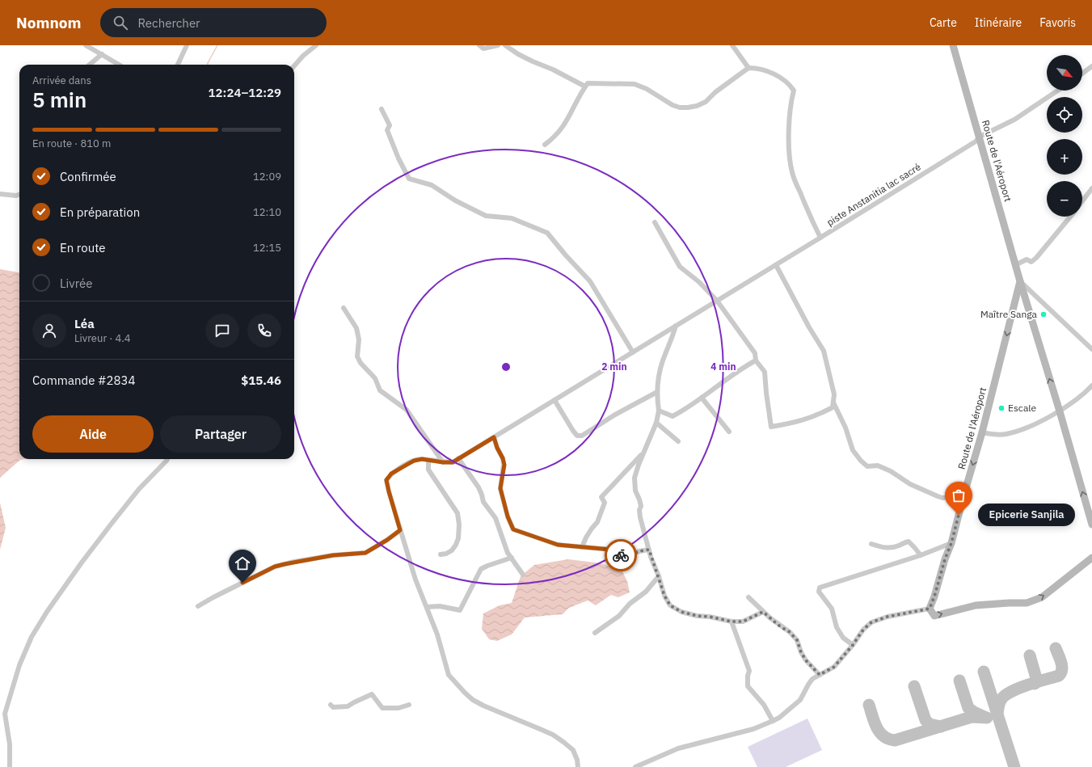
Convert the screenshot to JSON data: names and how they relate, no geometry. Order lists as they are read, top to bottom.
{
  "streets": {
    "main road": ["Route de l'Aéroport"],
    "street": ["piste Anstanitia lac sacré"]
  },
  "crossings": [
    ["Route de l'Aéroport", "piste Anstanitia lac sacré"]
  ],
  "places": ["Maître Sanga", "Escale", "Epicerie Sanjila"],
  "north": "bottom right",
  "page": {
    "header": "Nomnom",
    "search": "Rechercher",
    "nav": ["Carte", "Itinéraire", "Favoris"],
    "map_buttons": ["+", "−"],
    "heading": ["5 min", "Arrivée dans", "12:24–12:29"],
    "panel": [
      "Léa",
      "Livreur · 4.4",
      "Commande #2834",
      "$15.46"
    ],
    "bar": "En route · 810 m",
    "list": [
      ["Confirmée", "12:09"],
      ["En préparation", "12:10"],
      ["En route", "12:15"],
      "Livrée"
    ],
    "buttons": ["Aide", "Partager"],
    "bubble": "Epicerie Sanjila"
  },
  "rings": ["2 min", "4 min"]
}
